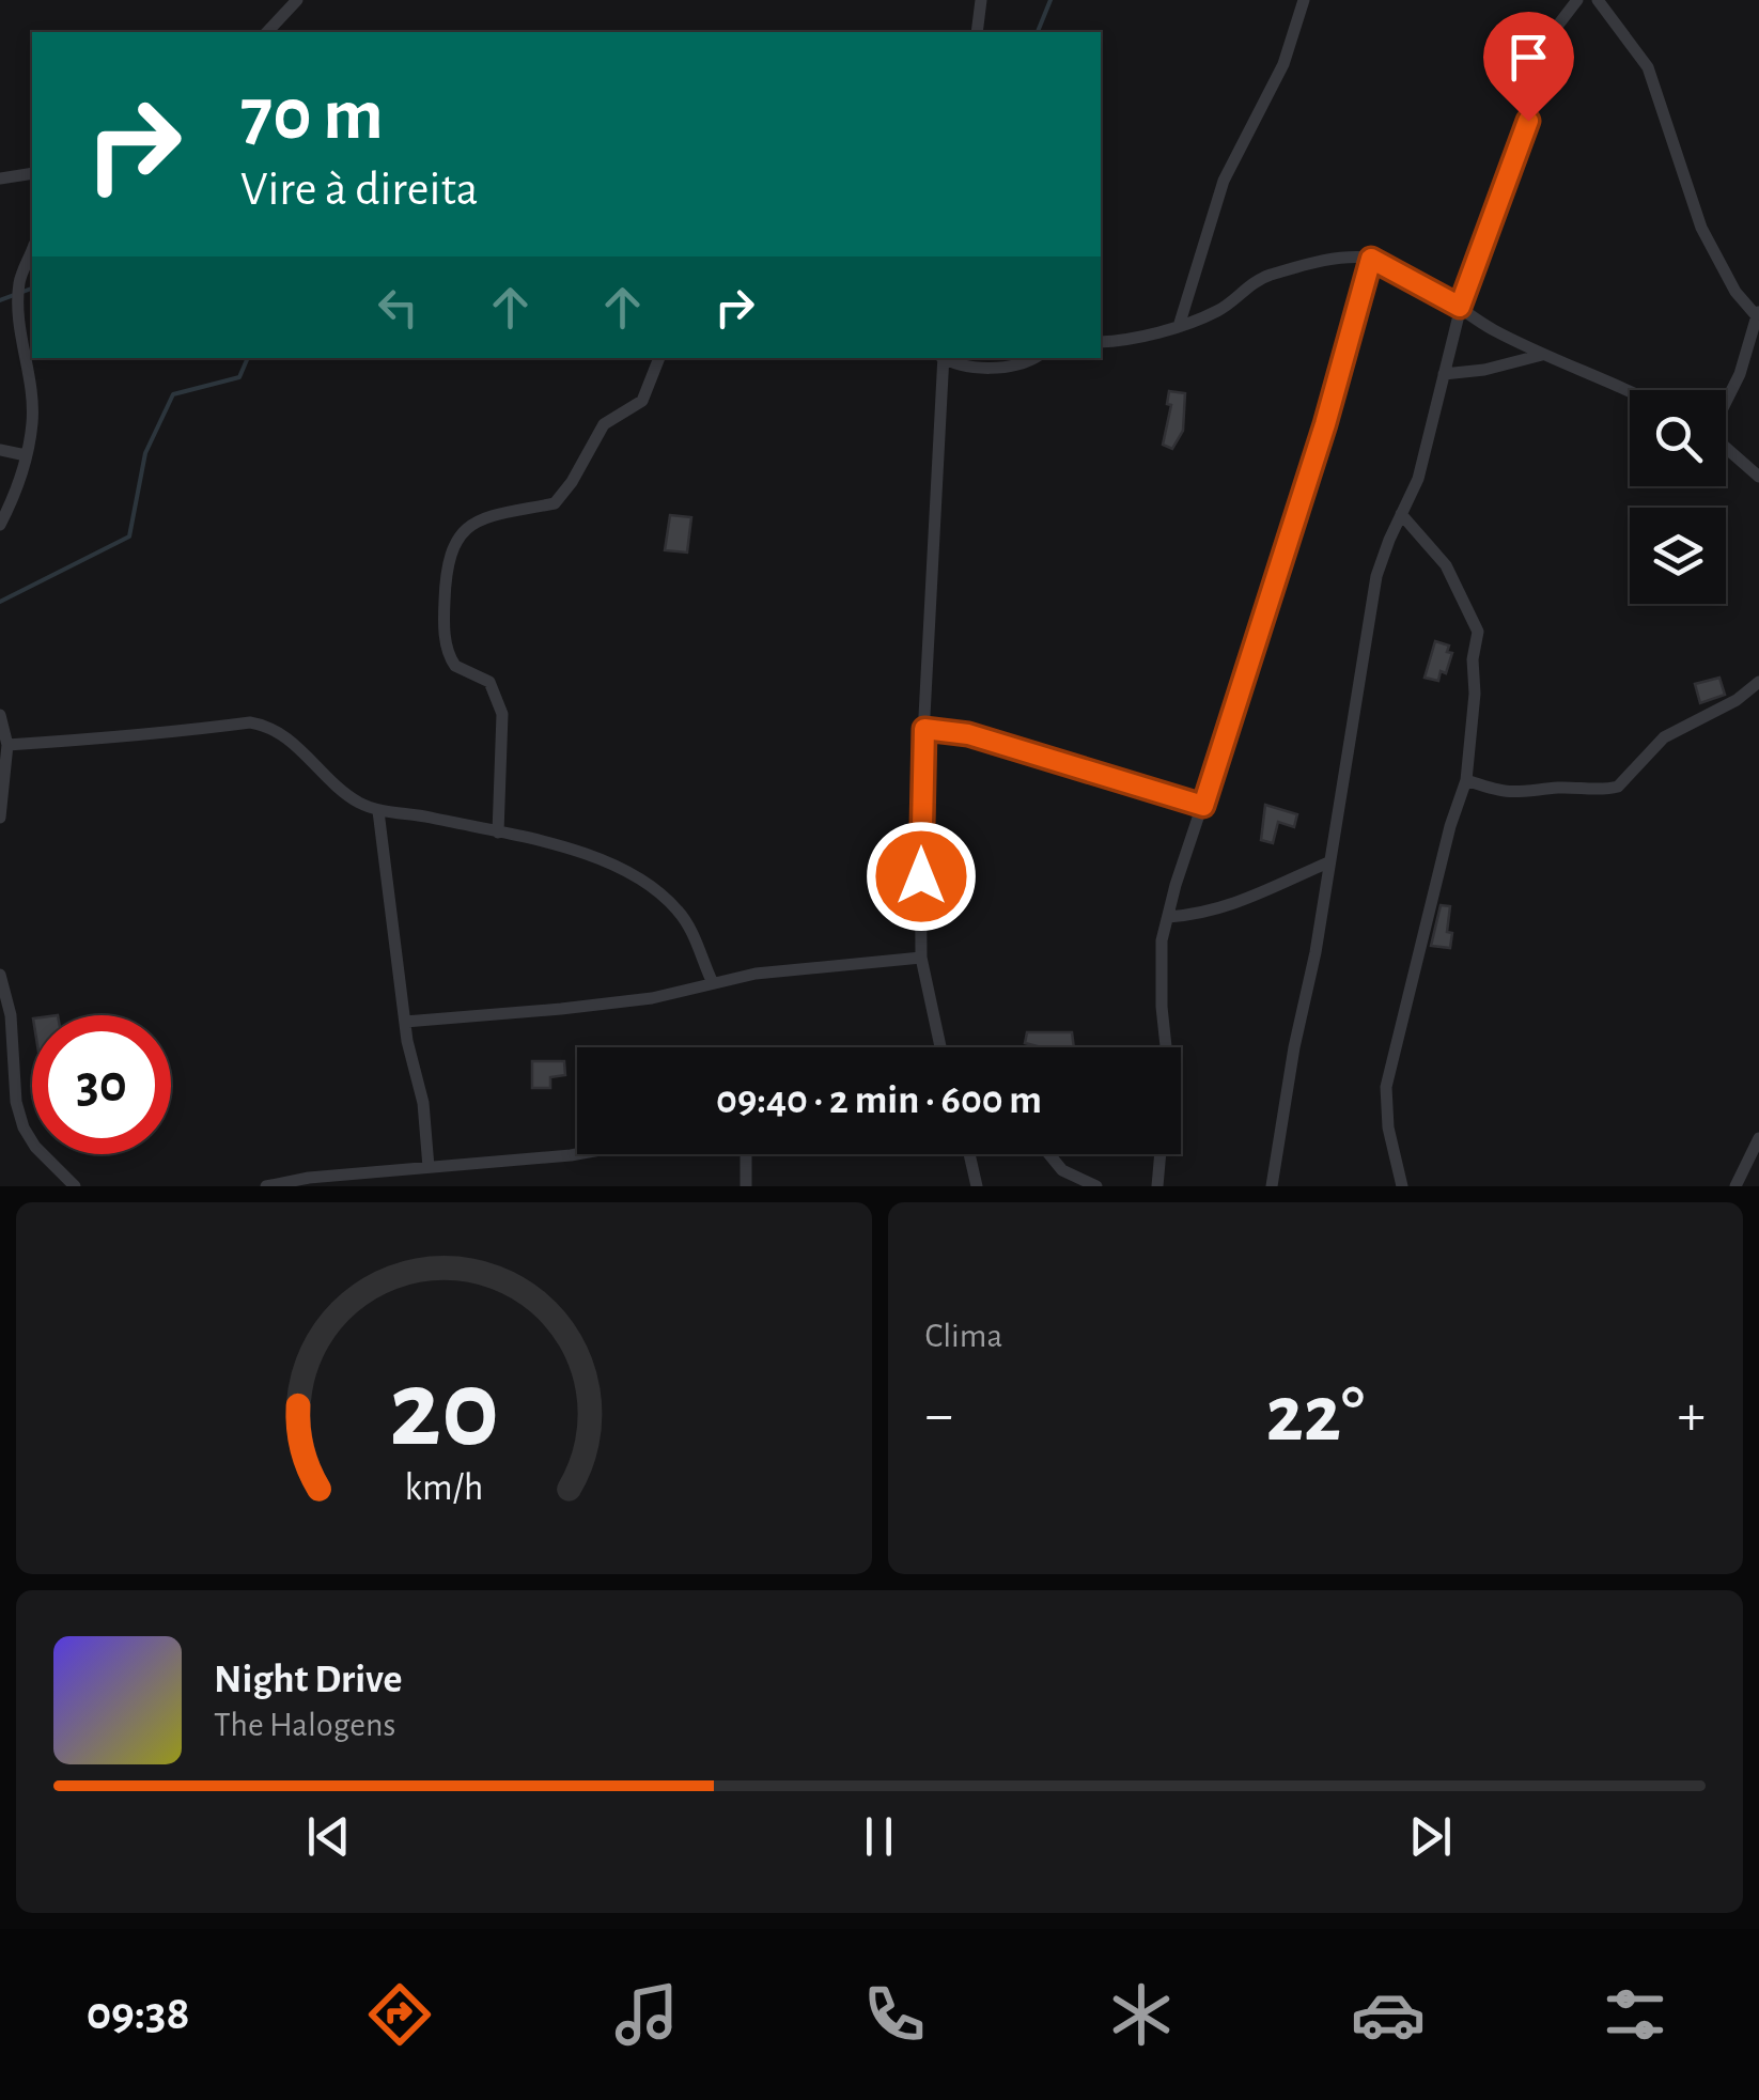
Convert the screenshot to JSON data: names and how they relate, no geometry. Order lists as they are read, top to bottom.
{
  "page": {
    "turn": ["70 m", "Vire à direita"],
    "limit": "30",
    "trip": "09:40 · 2 min · 600 m",
    "tile": "Clima",
    "heat": ["−", "22°", "+"],
    "song": ["Night Drive", "The Halogens"],
    "tabs": "09:38",
    "gauge": ["20", "km/h"]
  }
}
